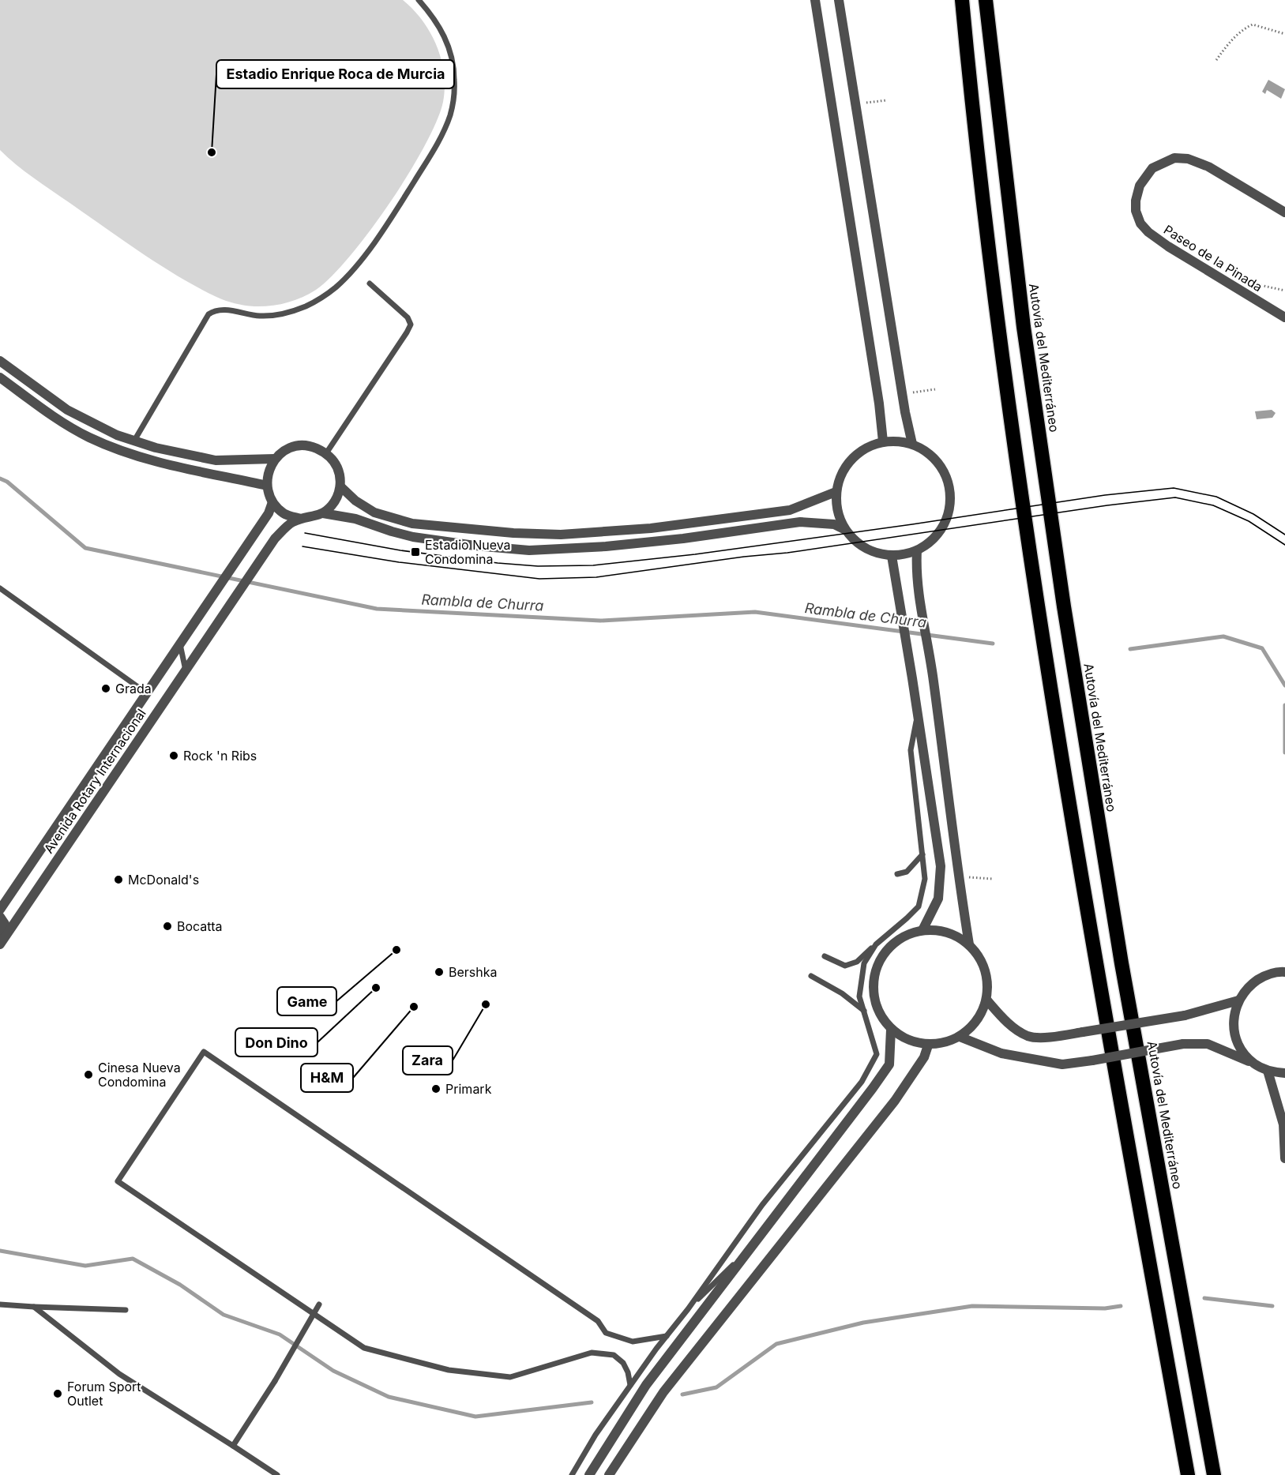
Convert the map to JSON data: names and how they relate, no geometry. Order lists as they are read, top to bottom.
{
  "streets": {
    "highway": ["Autovía del Mediterráneo"],
    "street": ["Paseo de la Pinada", "Avenida Rotary Internacional"]
  },
  "water": ["Rambla de Churra"],
  "places": {
    "other": [
      "Estadio Enrique Roca de Murcia",
      "Grada",
      "Rock 'n Ribs",
      "McDonald's",
      "Bocatta",
      "Game",
      "Bershka",
      "Don Dino",
      "Zara",
      "H&M",
      "Cinesa Nueva Condomina",
      "Primark",
      "Forum Sport Outlet"
    ],
    "transit": ["Estadio Nueva Condomina"]
  }
}
